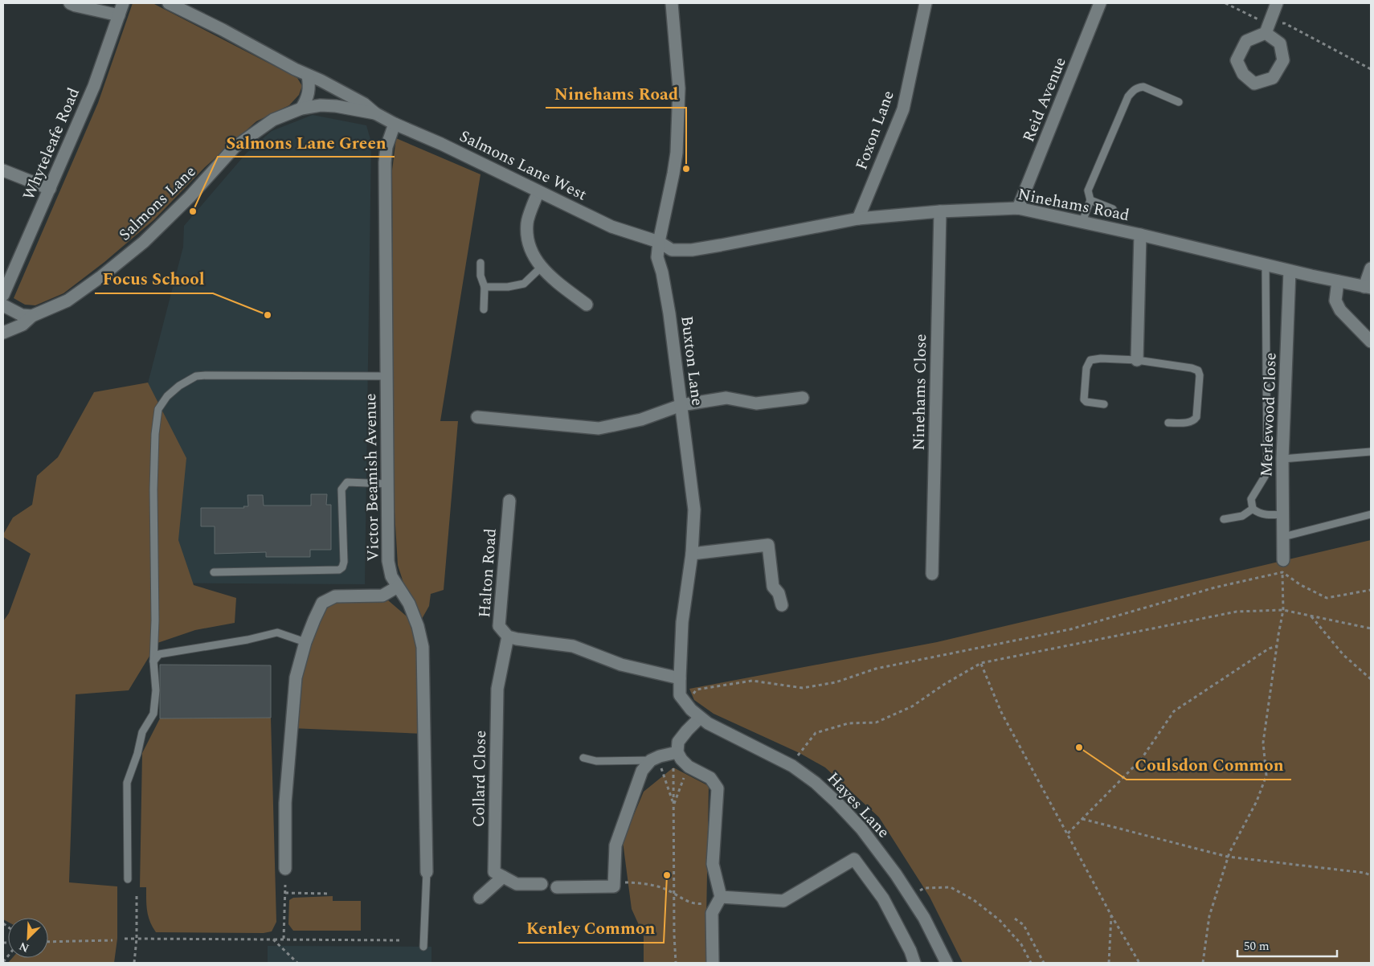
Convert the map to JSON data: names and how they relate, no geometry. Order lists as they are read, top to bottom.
{
  "streets": {
    "street": [
      "Reid Avenue",
      "Foxon Lane",
      "Whyteleafe Road",
      "Salmons Lane West",
      "Salmons Lane",
      "Ninehams Road",
      "Buxton Lane",
      "Ninehams Close",
      "Merlewood Close",
      "Victor Beamish Avenue",
      "Halton Road",
      "Collard Close",
      "Hayes Lane"
    ]
  },
  "crossings": [
    ["Reid Avenue", "Ninehams Road"],
    ["Foxon Lane", "Ninehams Road"],
    ["Salmons Lane West", "Salmons Lane"],
    ["Salmons Lane West", "Ninehams Road"],
    ["Salmons Lane West", "Buxton Lane"],
    ["Salmons Lane West", "Victor Beamish Avenue"],
    ["Ninehams Road", "Buxton Lane"],
    ["Ninehams Road", "Ninehams Close"],
    ["Ninehams Road", "Merlewood Close"],
    ["Buxton Lane", "Halton Road"],
    ["Halton Road", "Collard Close"]
  ],
  "places": [
    "Ninehams Road",
    "Salmons Lane Green",
    "Focus School",
    "Coulsdon Common",
    "Kenley Common"
  ],
  "scale_bar": "50 m",
  "north": "bottom left"
}
